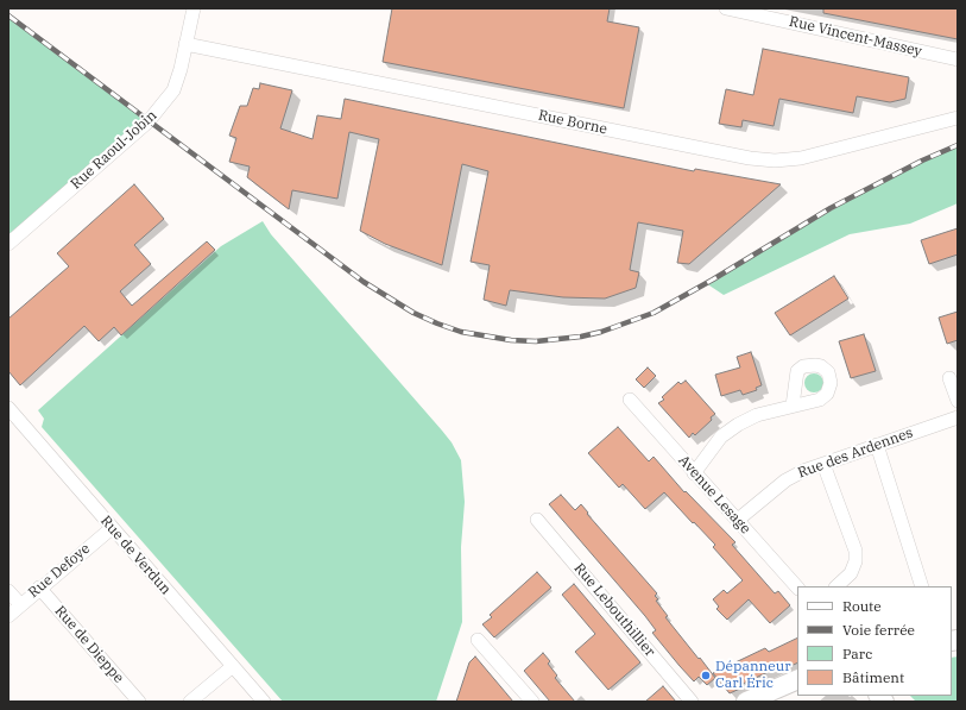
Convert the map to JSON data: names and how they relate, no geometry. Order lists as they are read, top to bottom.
{
  "streets": {
    "street": [
      "Rue Vincent-Massey",
      "Rue Borne",
      "Rue Raoul-Jobin",
      "Rue des Ardennes",
      "Avenue Lesage",
      "Rue de Verdun",
      "Rue Defoye",
      "Rue Lebouthillier",
      "Rue de Dieppe"
    ]
  },
  "crossings": [
    ["Rue Borne", "Rue Raoul-Jobin"],
    ["Rue des Ardennes", "Avenue Lesage"],
    ["Rue de Verdun", "Rue Defoye"],
    ["Rue Defoye", "Rue de Dieppe"]
  ],
  "places": ["Dépanneur Carl Éric"],
  "legend": [
    "Route",
    "Voie ferrée",
    "Parc",
    "Bâtiment"
  ]
}
